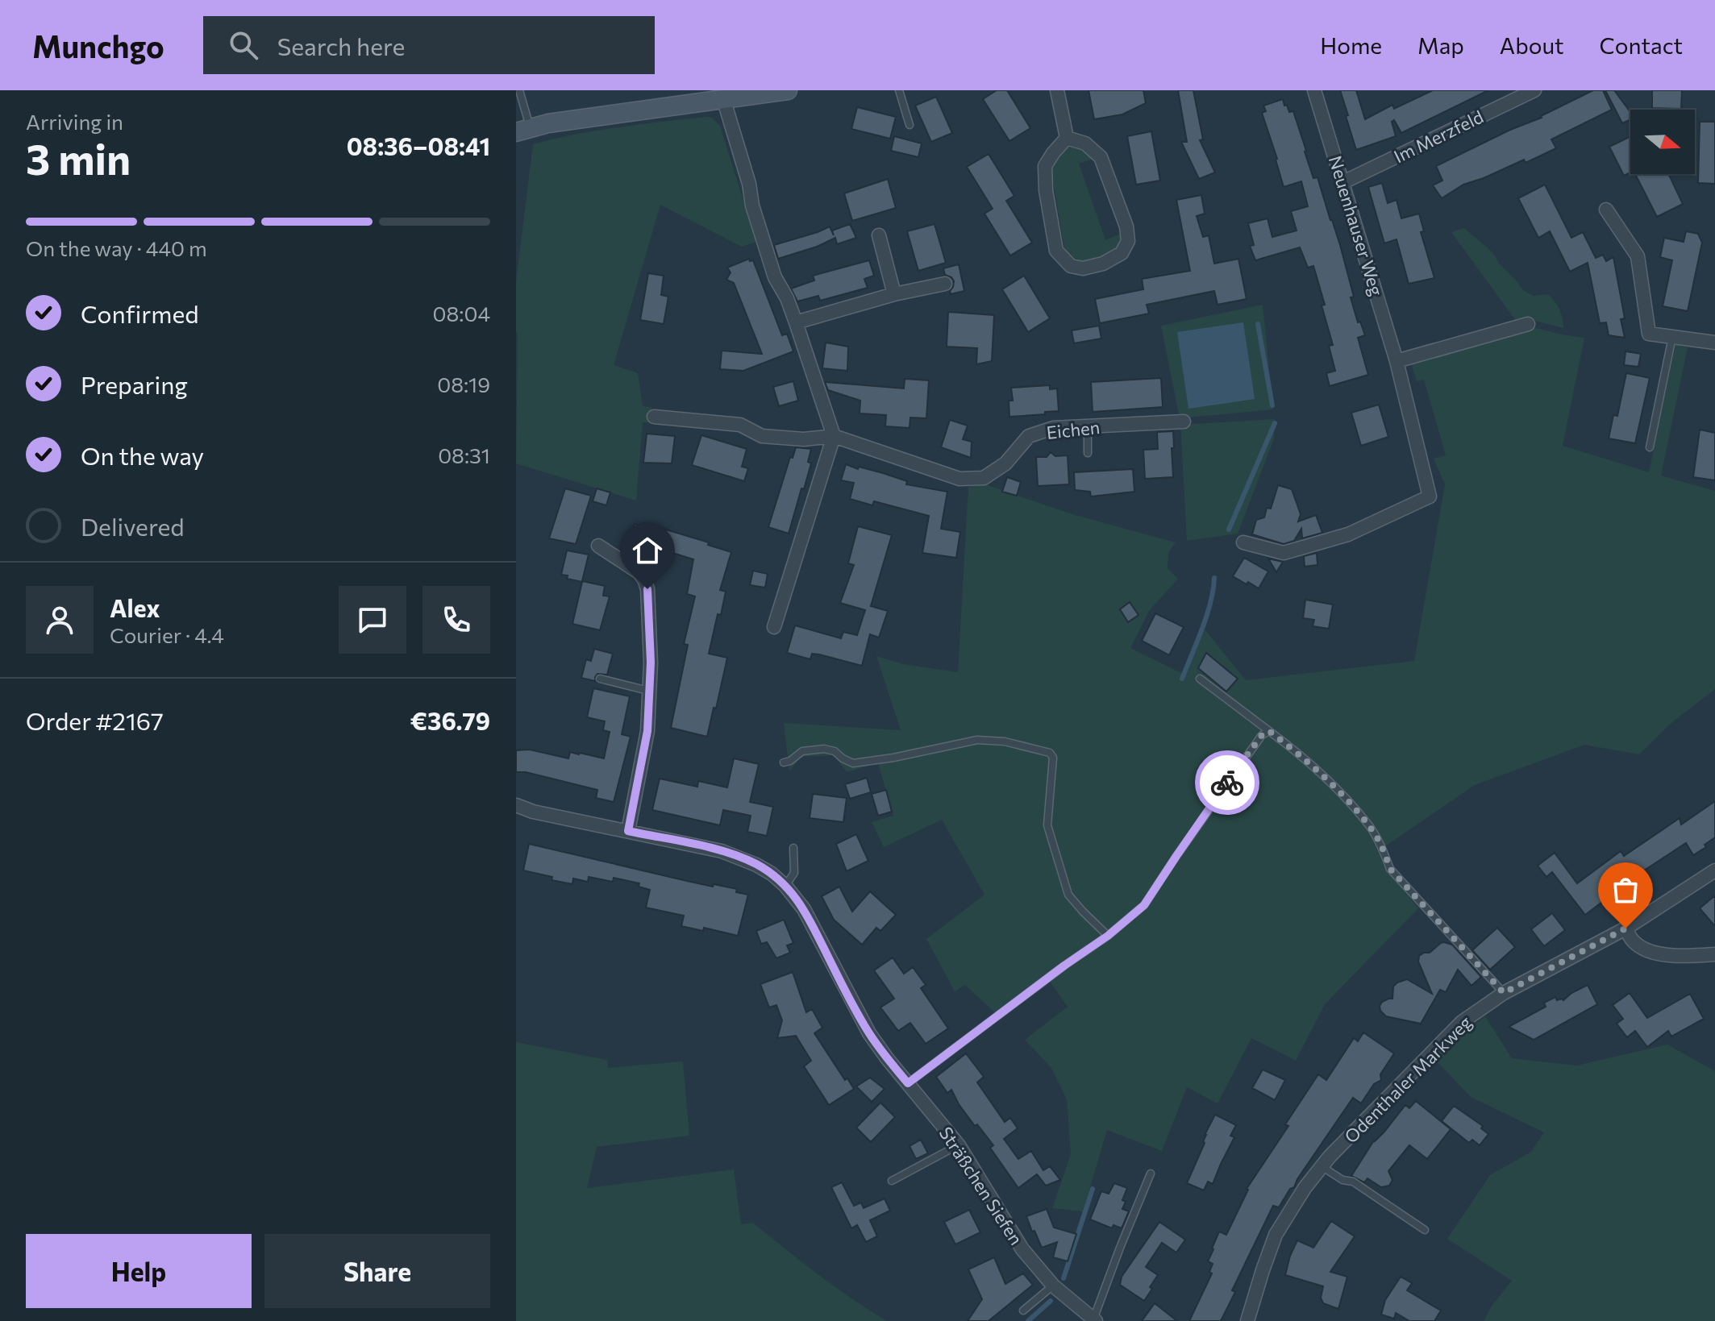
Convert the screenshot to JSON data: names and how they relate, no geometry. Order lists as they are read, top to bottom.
{
  "streets": {
    "street": [
      "Im Merzfeld",
      "Neuenhauser Weg",
      "Eichen",
      "Odenthaler Markweg",
      "Sträßchen Siefen"
    ]
  },
  "crossings": [
    ["Im Merzfeld", "Neuenhauser Weg"]
  ],
  "north": "right",
  "page": {
    "header": "Munchgo",
    "search": "Search here",
    "nav": [
      "Home",
      "Map",
      "About",
      "Contact"
    ],
    "heading": ["3 min", "Arriving in", "08:36–08:41"],
    "panel": [
      "Alex",
      "Courier · 4.4",
      "Order #2167",
      "€36.79"
    ],
    "bar": "On the way · 440 m",
    "list": [
      ["Confirmed", "08:04"],
      ["Preparing", "08:19"],
      ["On the way", "08:31"],
      "Delivered"
    ],
    "buttons": ["Help", "Share"]
  }
}
